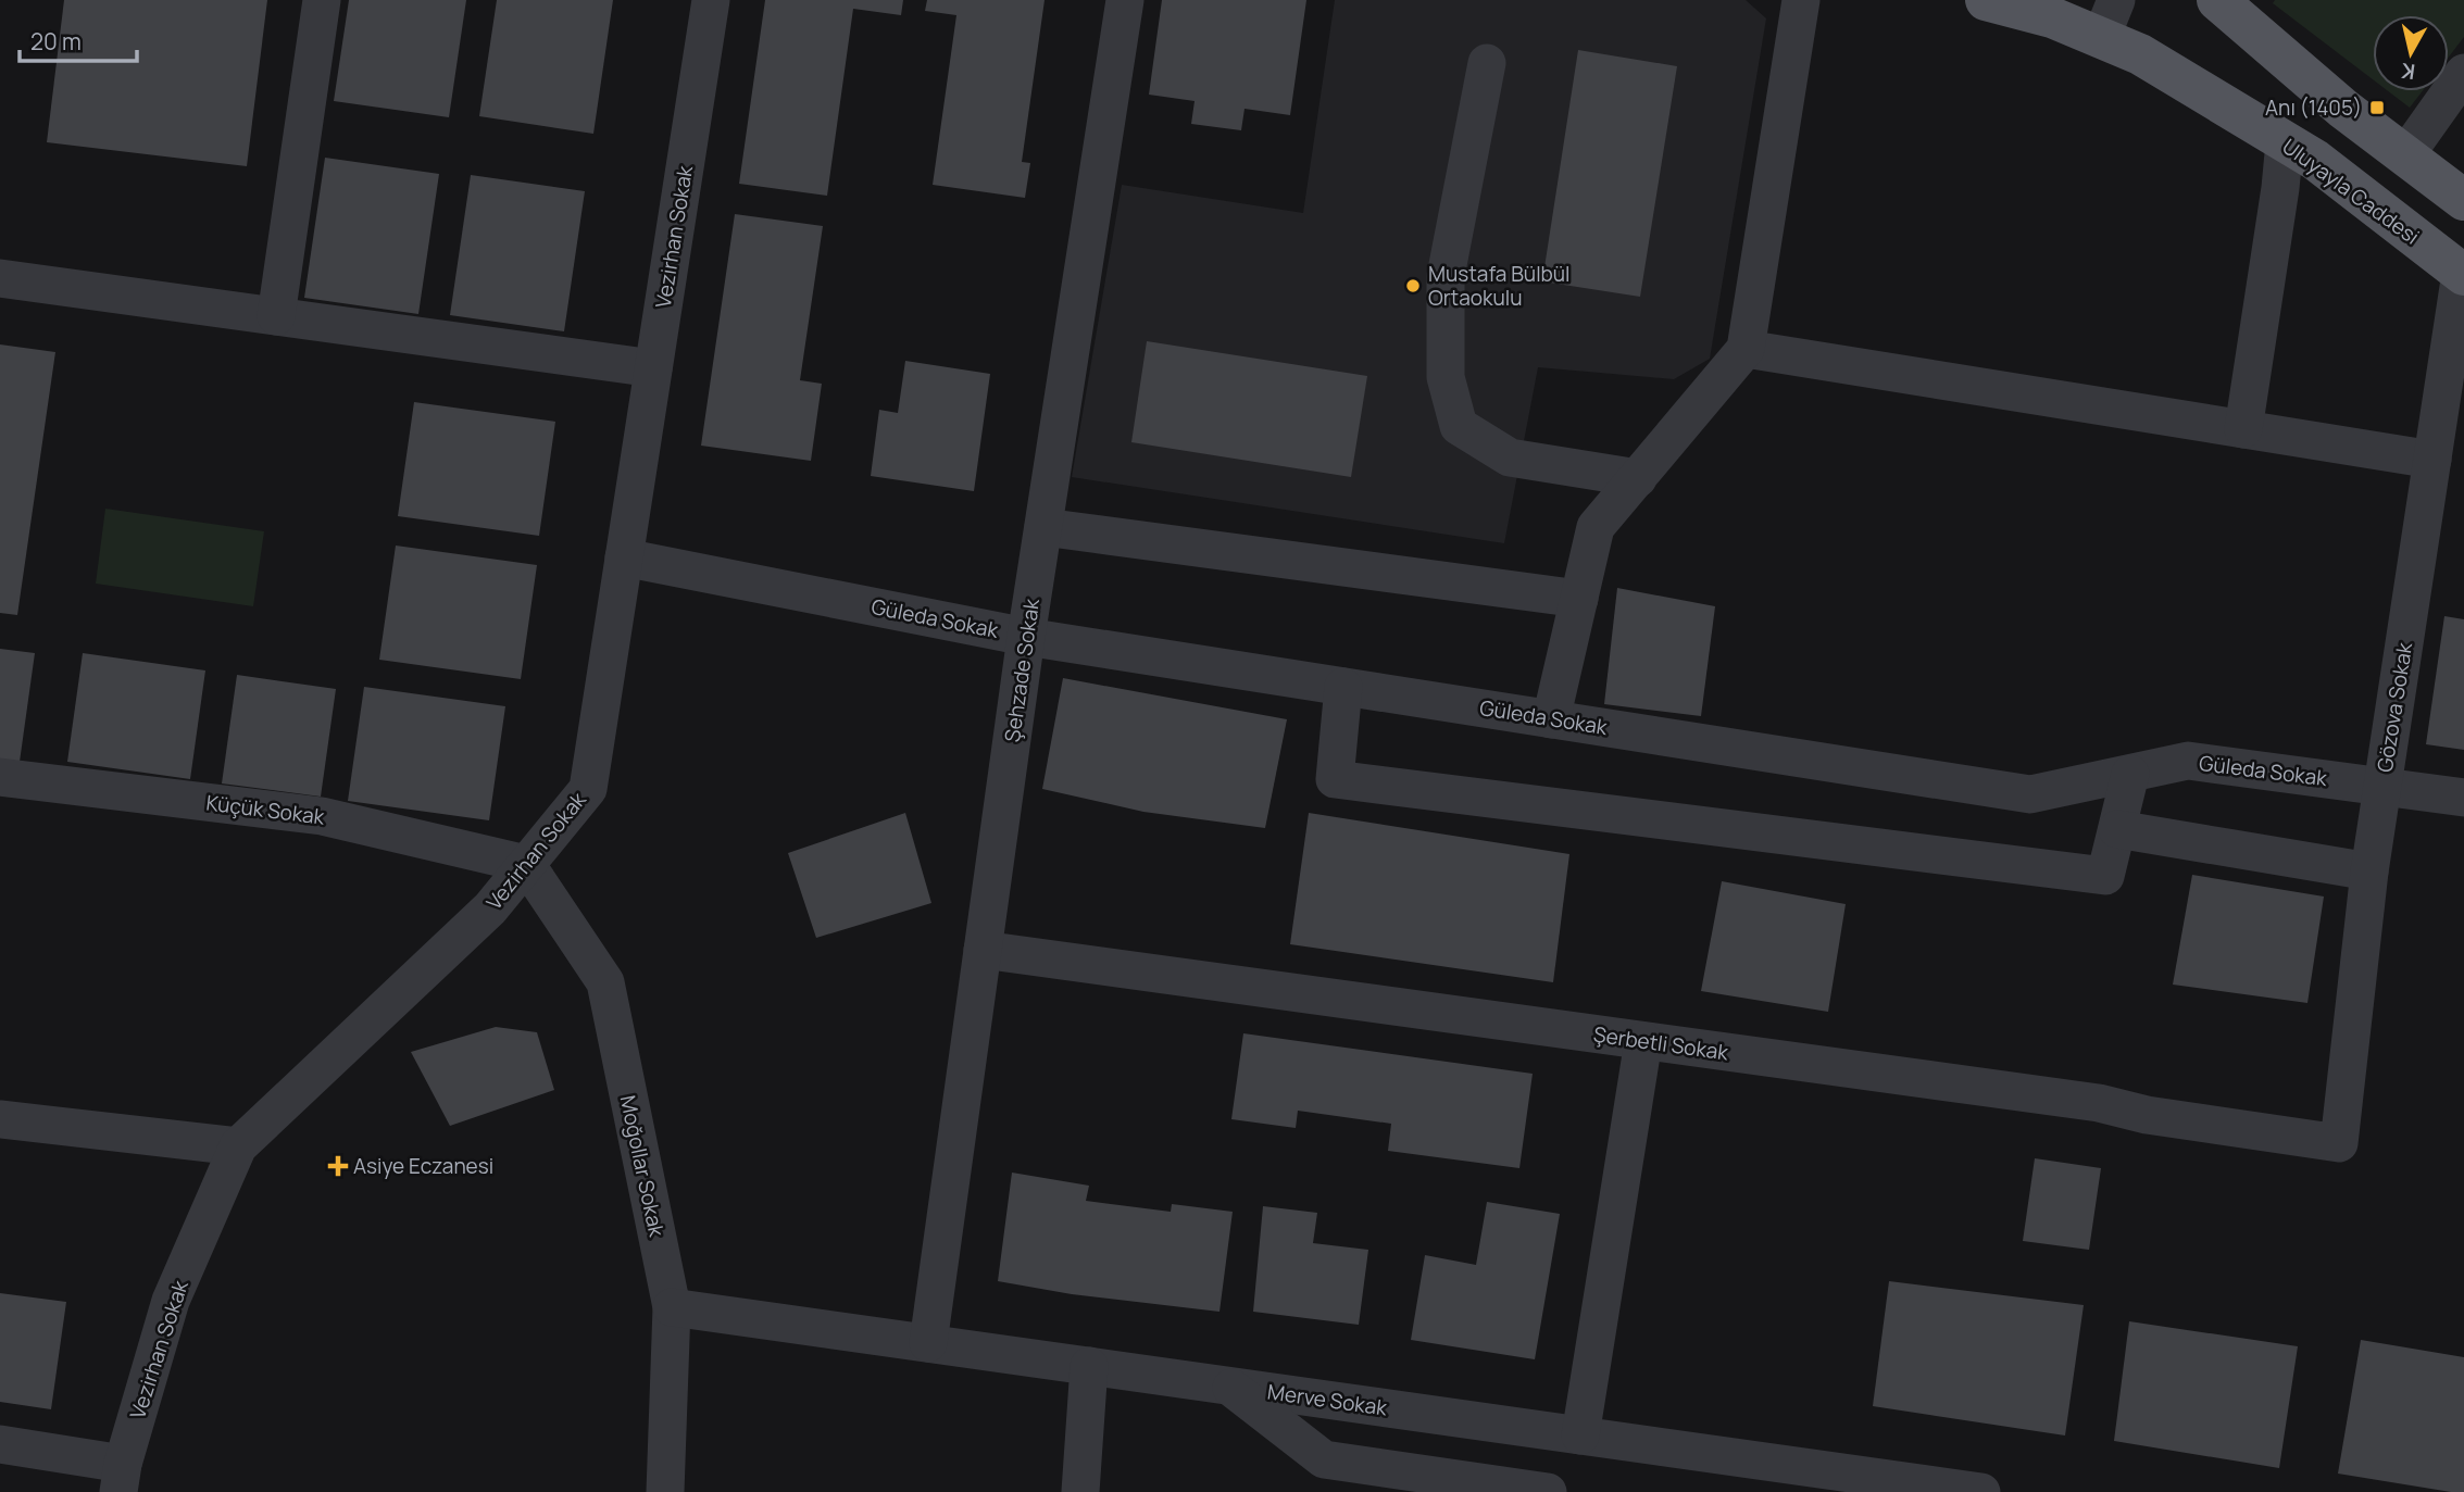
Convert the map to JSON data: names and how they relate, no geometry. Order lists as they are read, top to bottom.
{
  "streets": {
    "main road": ["Uluyayla Caddesi"],
    "street": [
      "Vezirhan Sokak",
      "Güleda Sokak",
      "Şehzade Sokak",
      "Gözova Sokak",
      "Küçük Sokak",
      "Şerbetli Sokak",
      "Moğollar Sokak",
      "Merve Sokak"
    ]
  },
  "crossings": [
    ["Uluyayla Caddesi", "Gözova Sokak"],
    ["Vezirhan Sokak", "Güleda Sokak"],
    ["Vezirhan Sokak", "Küçük Sokak"],
    ["Vezirhan Sokak", "Moğollar Sokak"],
    ["Güleda Sokak", "Şehzade Sokak"],
    ["Güleda Sokak", "Gözova Sokak"],
    ["Şehzade Sokak", "Şerbetli Sokak"],
    ["Şehzade Sokak", "Merve Sokak"],
    ["Gözova Sokak", "Şerbetli Sokak"],
    ["Küçük Sokak", "Moğollar Sokak"],
    ["Moğollar Sokak", "Merve Sokak"]
  ],
  "places": {
    "transit": ["Anı (1405)"],
    "other": ["Mustafa Bülbül Ortaokulu"],
    "health": ["Asiye Eczanesi"]
  },
  "scale_bar": "20 m",
  "north": "bottom"
}
